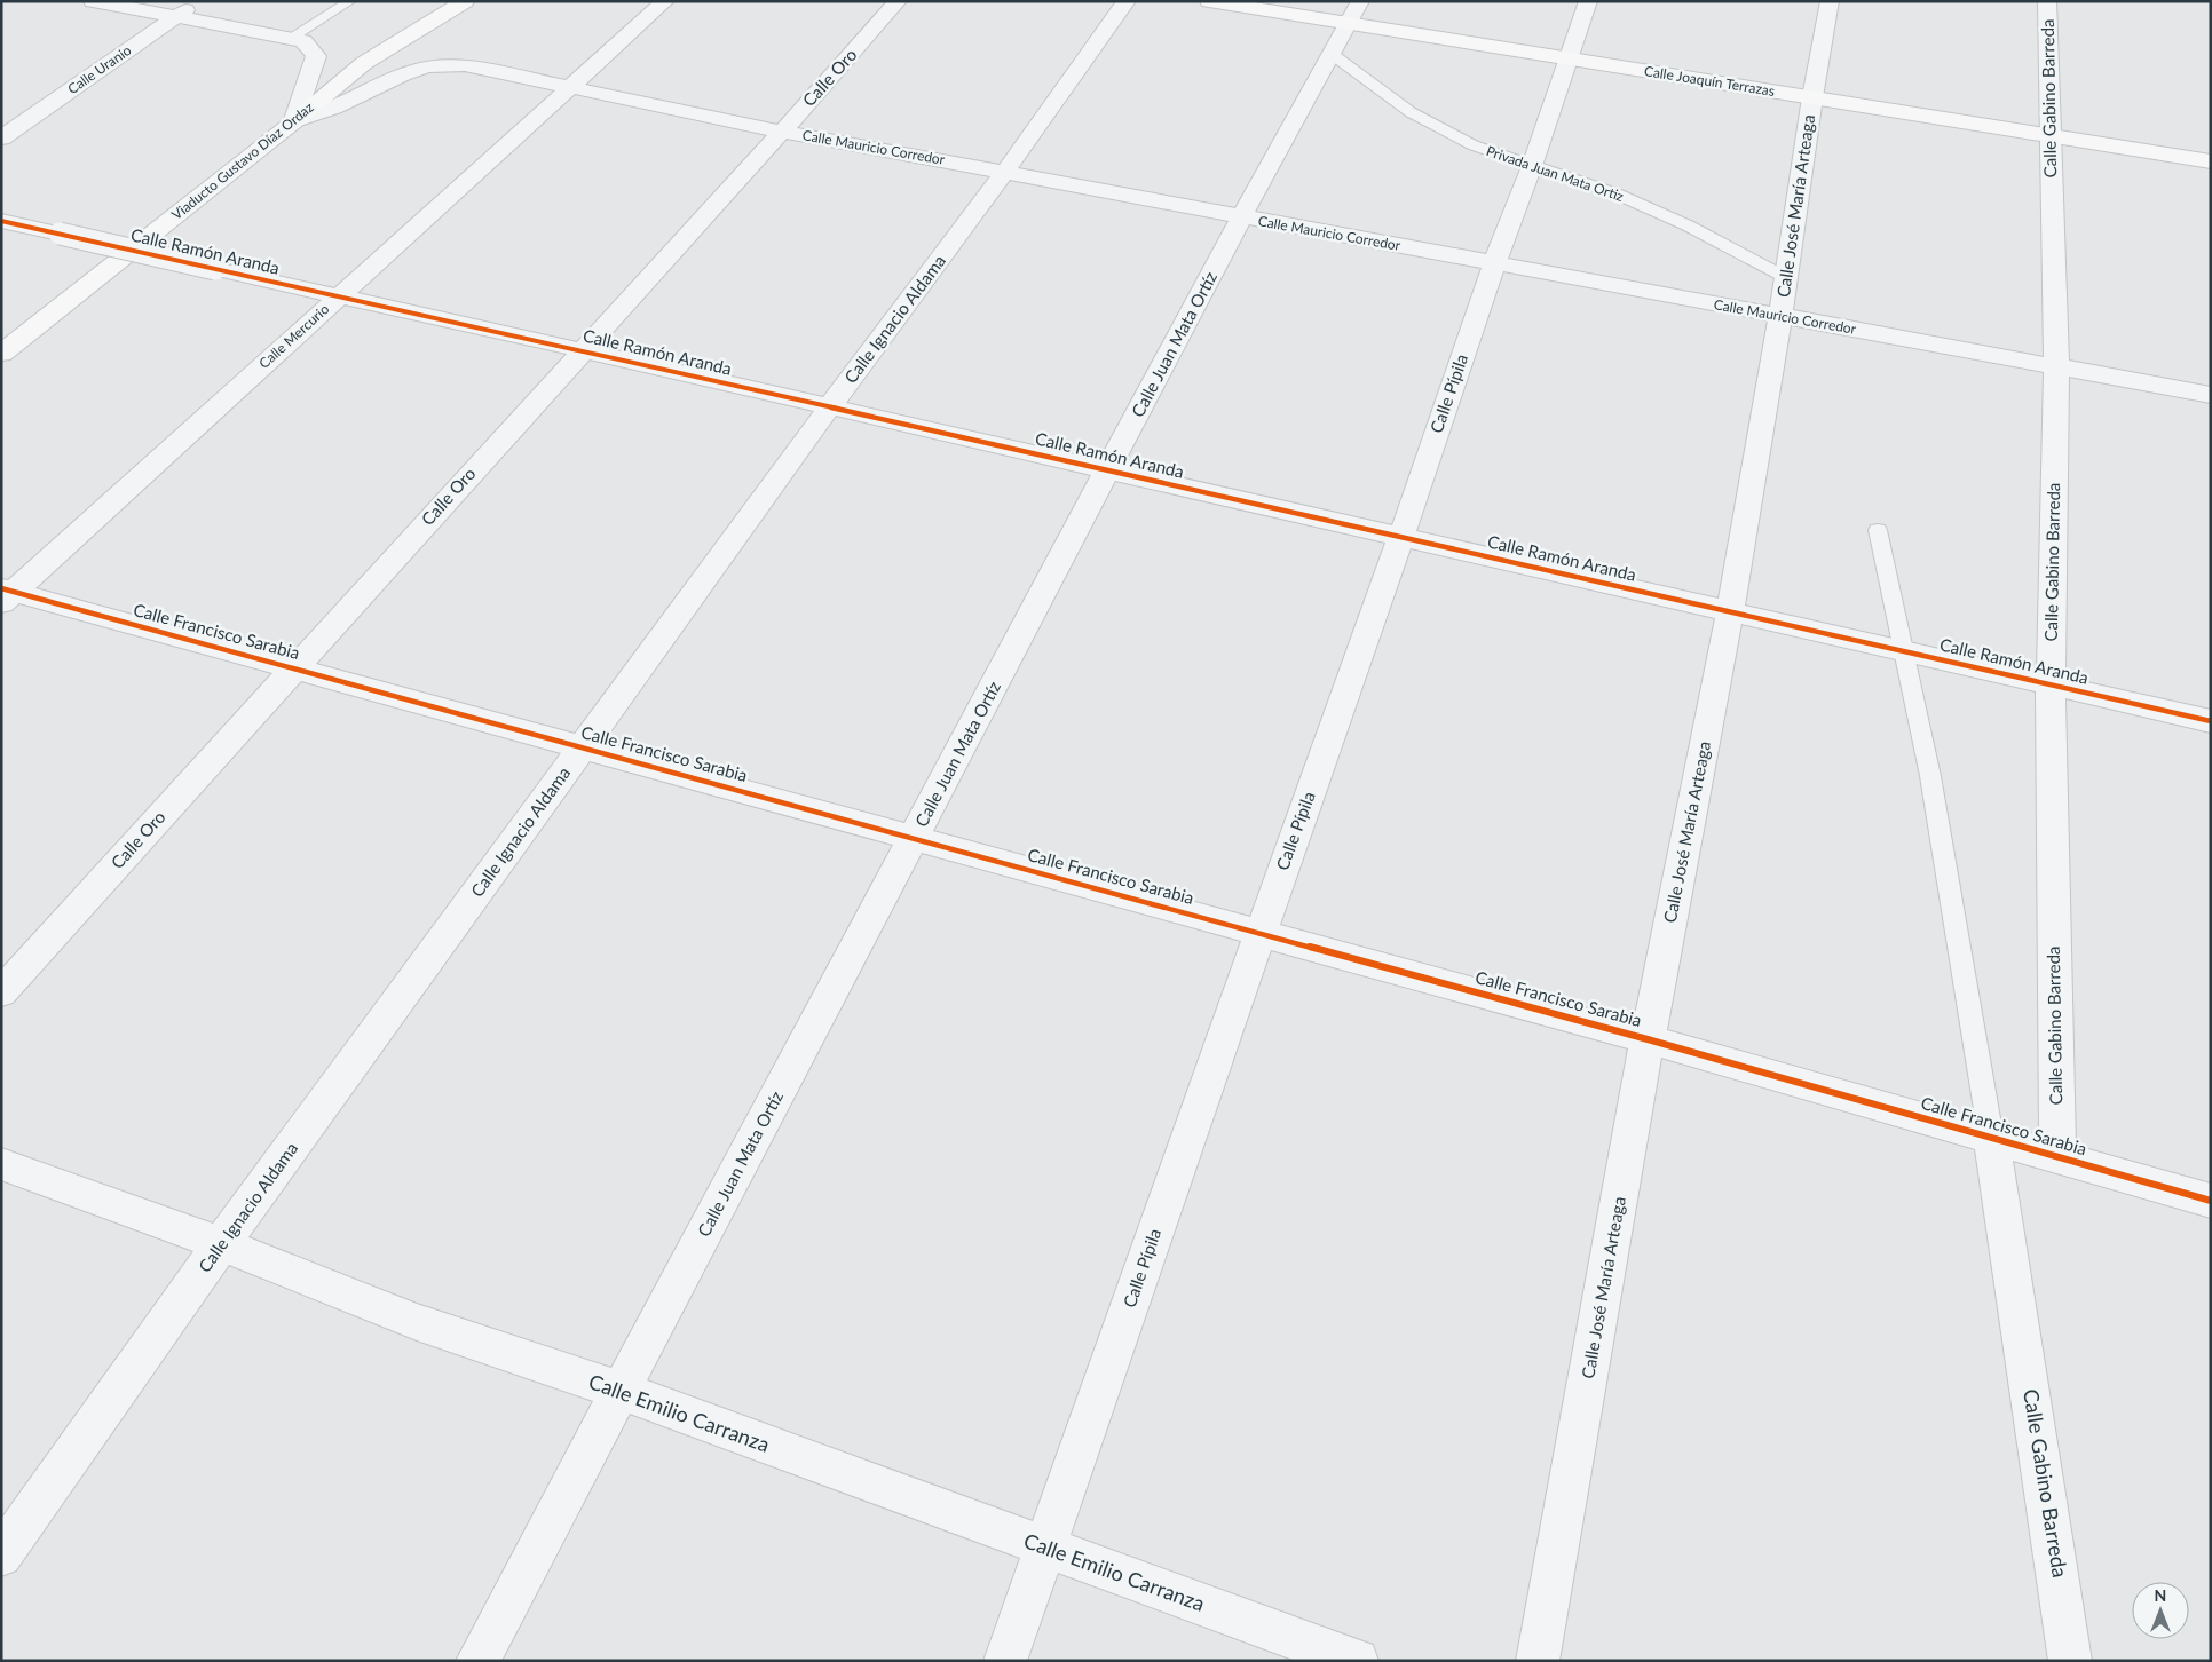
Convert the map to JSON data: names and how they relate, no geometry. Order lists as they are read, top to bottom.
{
  "streets": {
    "street": [
      "Calle Uranio",
      "Calle Oro",
      "Calle Joaquín Terrazas",
      "Calle Gabino Barreda",
      "Calle Mauricio Corredor",
      "Viaducto Gustavo Díaz Ordaz",
      "Calle José María Arteaga",
      "Calle Ramón Aranda",
      "Calle Ignacio Aldama",
      "Calle Mercurio",
      "Calle Juan Mata Ortíz",
      "Calle Pípila",
      "Calle Francisco Sarabia",
      "Calle Emilio Carranza"
    ],
    "lane": ["Privada Juan Mata Ortiz"]
  },
  "crossings": [
    ["Calle Oro", "Calle Mauricio Corredor"],
    ["Calle Oro", "Calle Ramón Aranda"],
    ["Calle Oro", "Calle Francisco Sarabia"],
    ["Calle Joaquín Terrazas", "Calle Gabino Barreda"],
    ["Calle Joaquín Terrazas", "Calle José María Arteaga"],
    ["Calle Joaquín Terrazas", "Calle Juan Mata Ortíz"],
    ["Calle Joaquín Terrazas", "Calle Pípila"],
    ["Calle Gabino Barreda", "Calle Mauricio Corredor"],
    ["Calle Gabino Barreda", "Calle Ramón Aranda"],
    ["Calle Gabino Barreda", "Calle Francisco Sarabia"],
    ["Calle Mauricio Corredor", "Viaducto Gustavo Díaz Ordaz"],
    ["Calle Mauricio Corredor", "Calle José María Arteaga"],
    ["Calle Mauricio Corredor", "Calle Ignacio Aldama"],
    ["Calle Mauricio Corredor", "Calle Mercurio"],
    ["Calle Mauricio Corredor", "Calle Juan Mata Ortíz"],
    ["Calle Mauricio Corredor", "Calle Pípila"],
    ["Privada Juan Mata Ortiz", "Calle José María Arteaga"],
    ["Privada Juan Mata Ortiz", "Calle Juan Mata Ortíz"],
    ["Privada Juan Mata Ortiz", "Calle Pípila"],
    ["Calle José María Arteaga", "Calle Ramón Aranda"],
    ["Calle José María Arteaga", "Calle Francisco Sarabia"],
    ["Calle Ramón Aranda", "Calle Ignacio Aldama"],
    ["Calle Ramón Aranda", "Calle Mercurio"],
    ["Calle Ramón Aranda", "Calle Juan Mata Ortíz"],
    ["Calle Ramón Aranda", "Calle Pípila"],
    ["Calle Ignacio Aldama", "Calle Francisco Sarabia"],
    ["Calle Ignacio Aldama", "Calle Emilio Carranza"],
    ["Calle Mercurio", "Calle Francisco Sarabia"],
    ["Calle Juan Mata Ortíz", "Calle Francisco Sarabia"],
    ["Calle Juan Mata Ortíz", "Calle Emilio Carranza"],
    ["Calle Pípila", "Calle Francisco Sarabia"],
    ["Calle Pípila", "Calle Emilio Carranza"]
  ],
  "north": "top"
}
